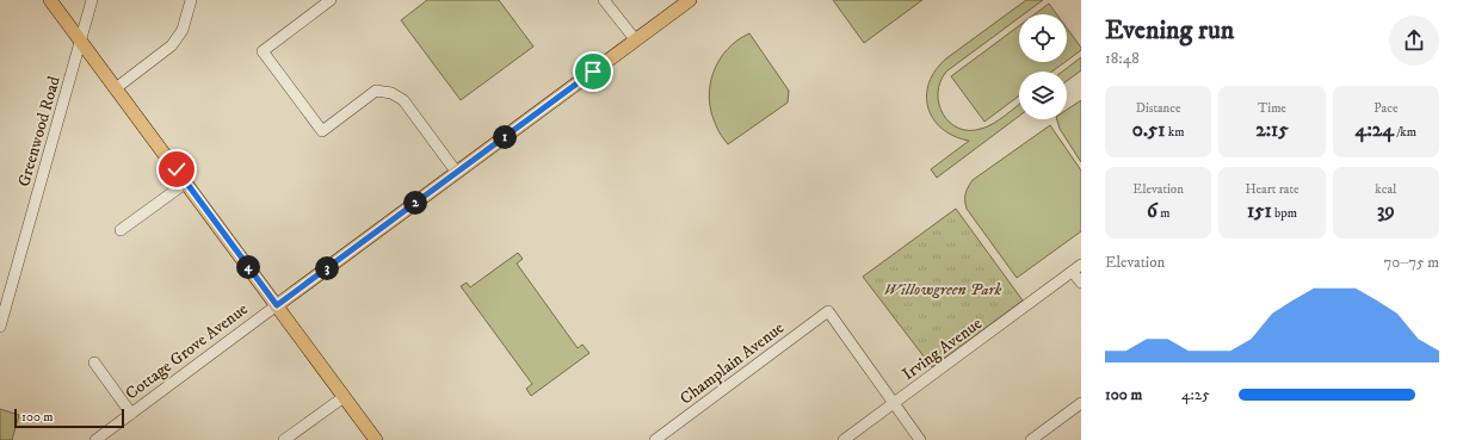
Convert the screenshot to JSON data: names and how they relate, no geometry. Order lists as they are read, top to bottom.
{
  "streets": {
    "main road": ["Cottage Grove Avenue"],
    "street": ["Greenwood Road", "Irving Avenue", "Champlain Avenue"]
  },
  "crossings": [
    ["Irving Avenue", "Champlain Avenue"]
  ],
  "parks": ["Willowgreen Park"],
  "scale_bar": "100 m",
  "page": {
    "heading": ["Evening run", "18:48"],
    "stats": [
      ["Distance", "0.51 km"],
      ["Time", "2:15"],
      ["Pace", "4:24 /km"],
      ["Elevation", "6 m"],
      ["Heart rate", "151 bpm"],
      ["kcal", "39"]
    ],
    "pins": [
      "1",
      "2",
      "4",
      "3"
    ],
    "chart": ["Elevation", "70–75 m"],
    "list": [
      {
        "name": "100 m",
        "note": "4:25"
      }
    ],
    "scale": "100 m"
  }
}
